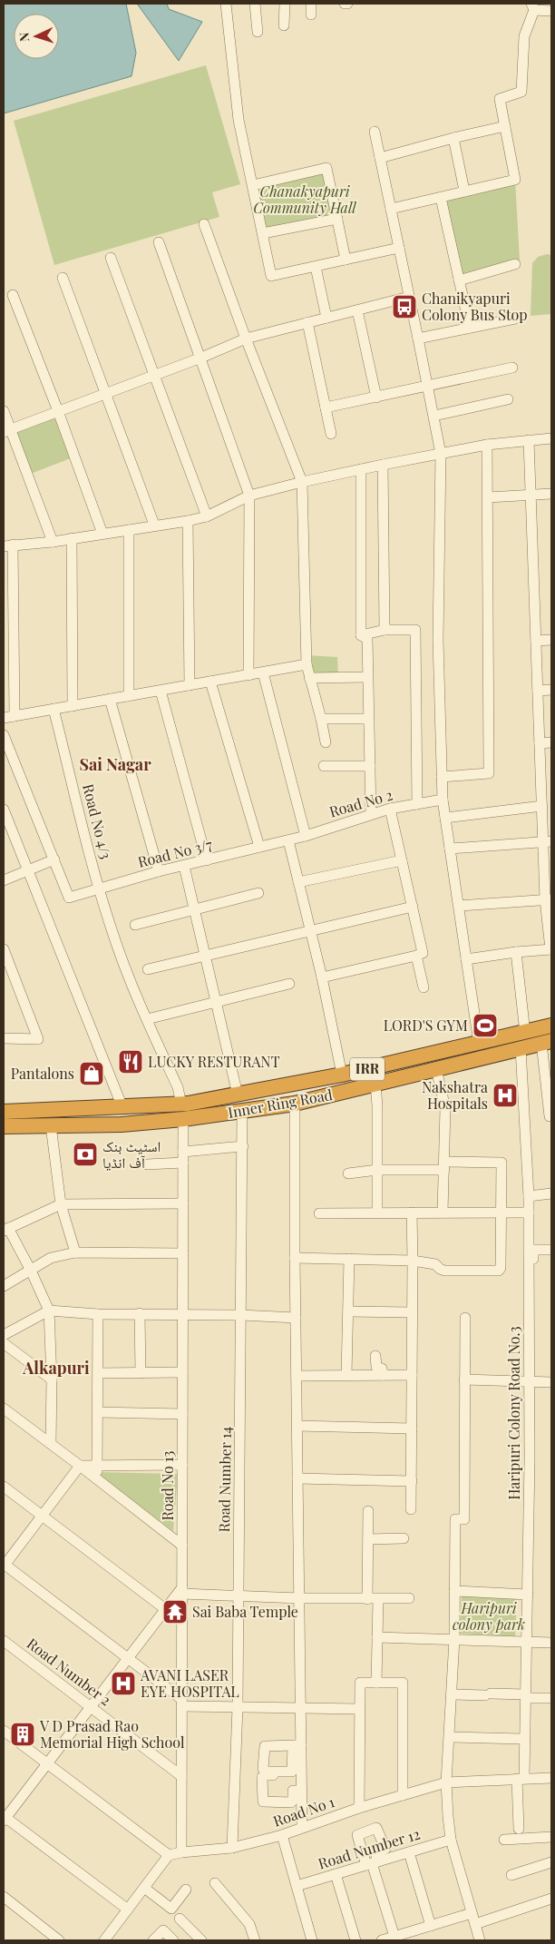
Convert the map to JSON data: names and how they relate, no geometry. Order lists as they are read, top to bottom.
{
  "streets": {
    "highway": ["IRR", "Inner Ring Road"],
    "street": [
      "Road No 2",
      "Road No 4/3",
      "Road No 3/7",
      "Haripuri Colony Road No.3",
      "Road Number 14",
      "Road No 13",
      "Road Number 2",
      "Road No 1",
      "Road Number 12"
    ]
  },
  "crossings": [
    ["Road No 2", "Road No 3/7"],
    ["Road No 4/3", "Road No 3/7"],
    ["Road No 4/3", "Inner Ring Road"],
    ["Inner Ring Road", "Haripuri Colony Road No.3"],
    ["Inner Ring Road", "Road Number 14"],
    ["Inner Ring Road", "Road No 13"],
    ["Haripuri Colony Road No.3", "Road No 1"],
    ["Road Number 14", "Road No 1"],
    ["Road No 13", "Road Number 2"],
    ["Road No 13", "Road No 1"]
  ],
  "districts": ["Sai Nagar", "Alkapuri"],
  "parks": ["Chanakyapuri Community Hall", "Haripuri colony park"],
  "places": {
    "bus stop": ["Chanikyapuri Colony Bus Stop"],
    "sports": ["LORD'S GYM"],
    "restaurant": ["LUCKY RESTURANT"],
    "shop": ["Pantalons"],
    "hospital": ["Nakshatra Hospitals", "AVANI LASER EYE HOSPITAL"],
    "bank": ["اسٹیٹ بنک آف انڈیا"],
    "temple": ["Sai Baba Temple"],
    "building": ["V D Prasad Rao Memorial High School"]
  },
  "north": "left"
}
